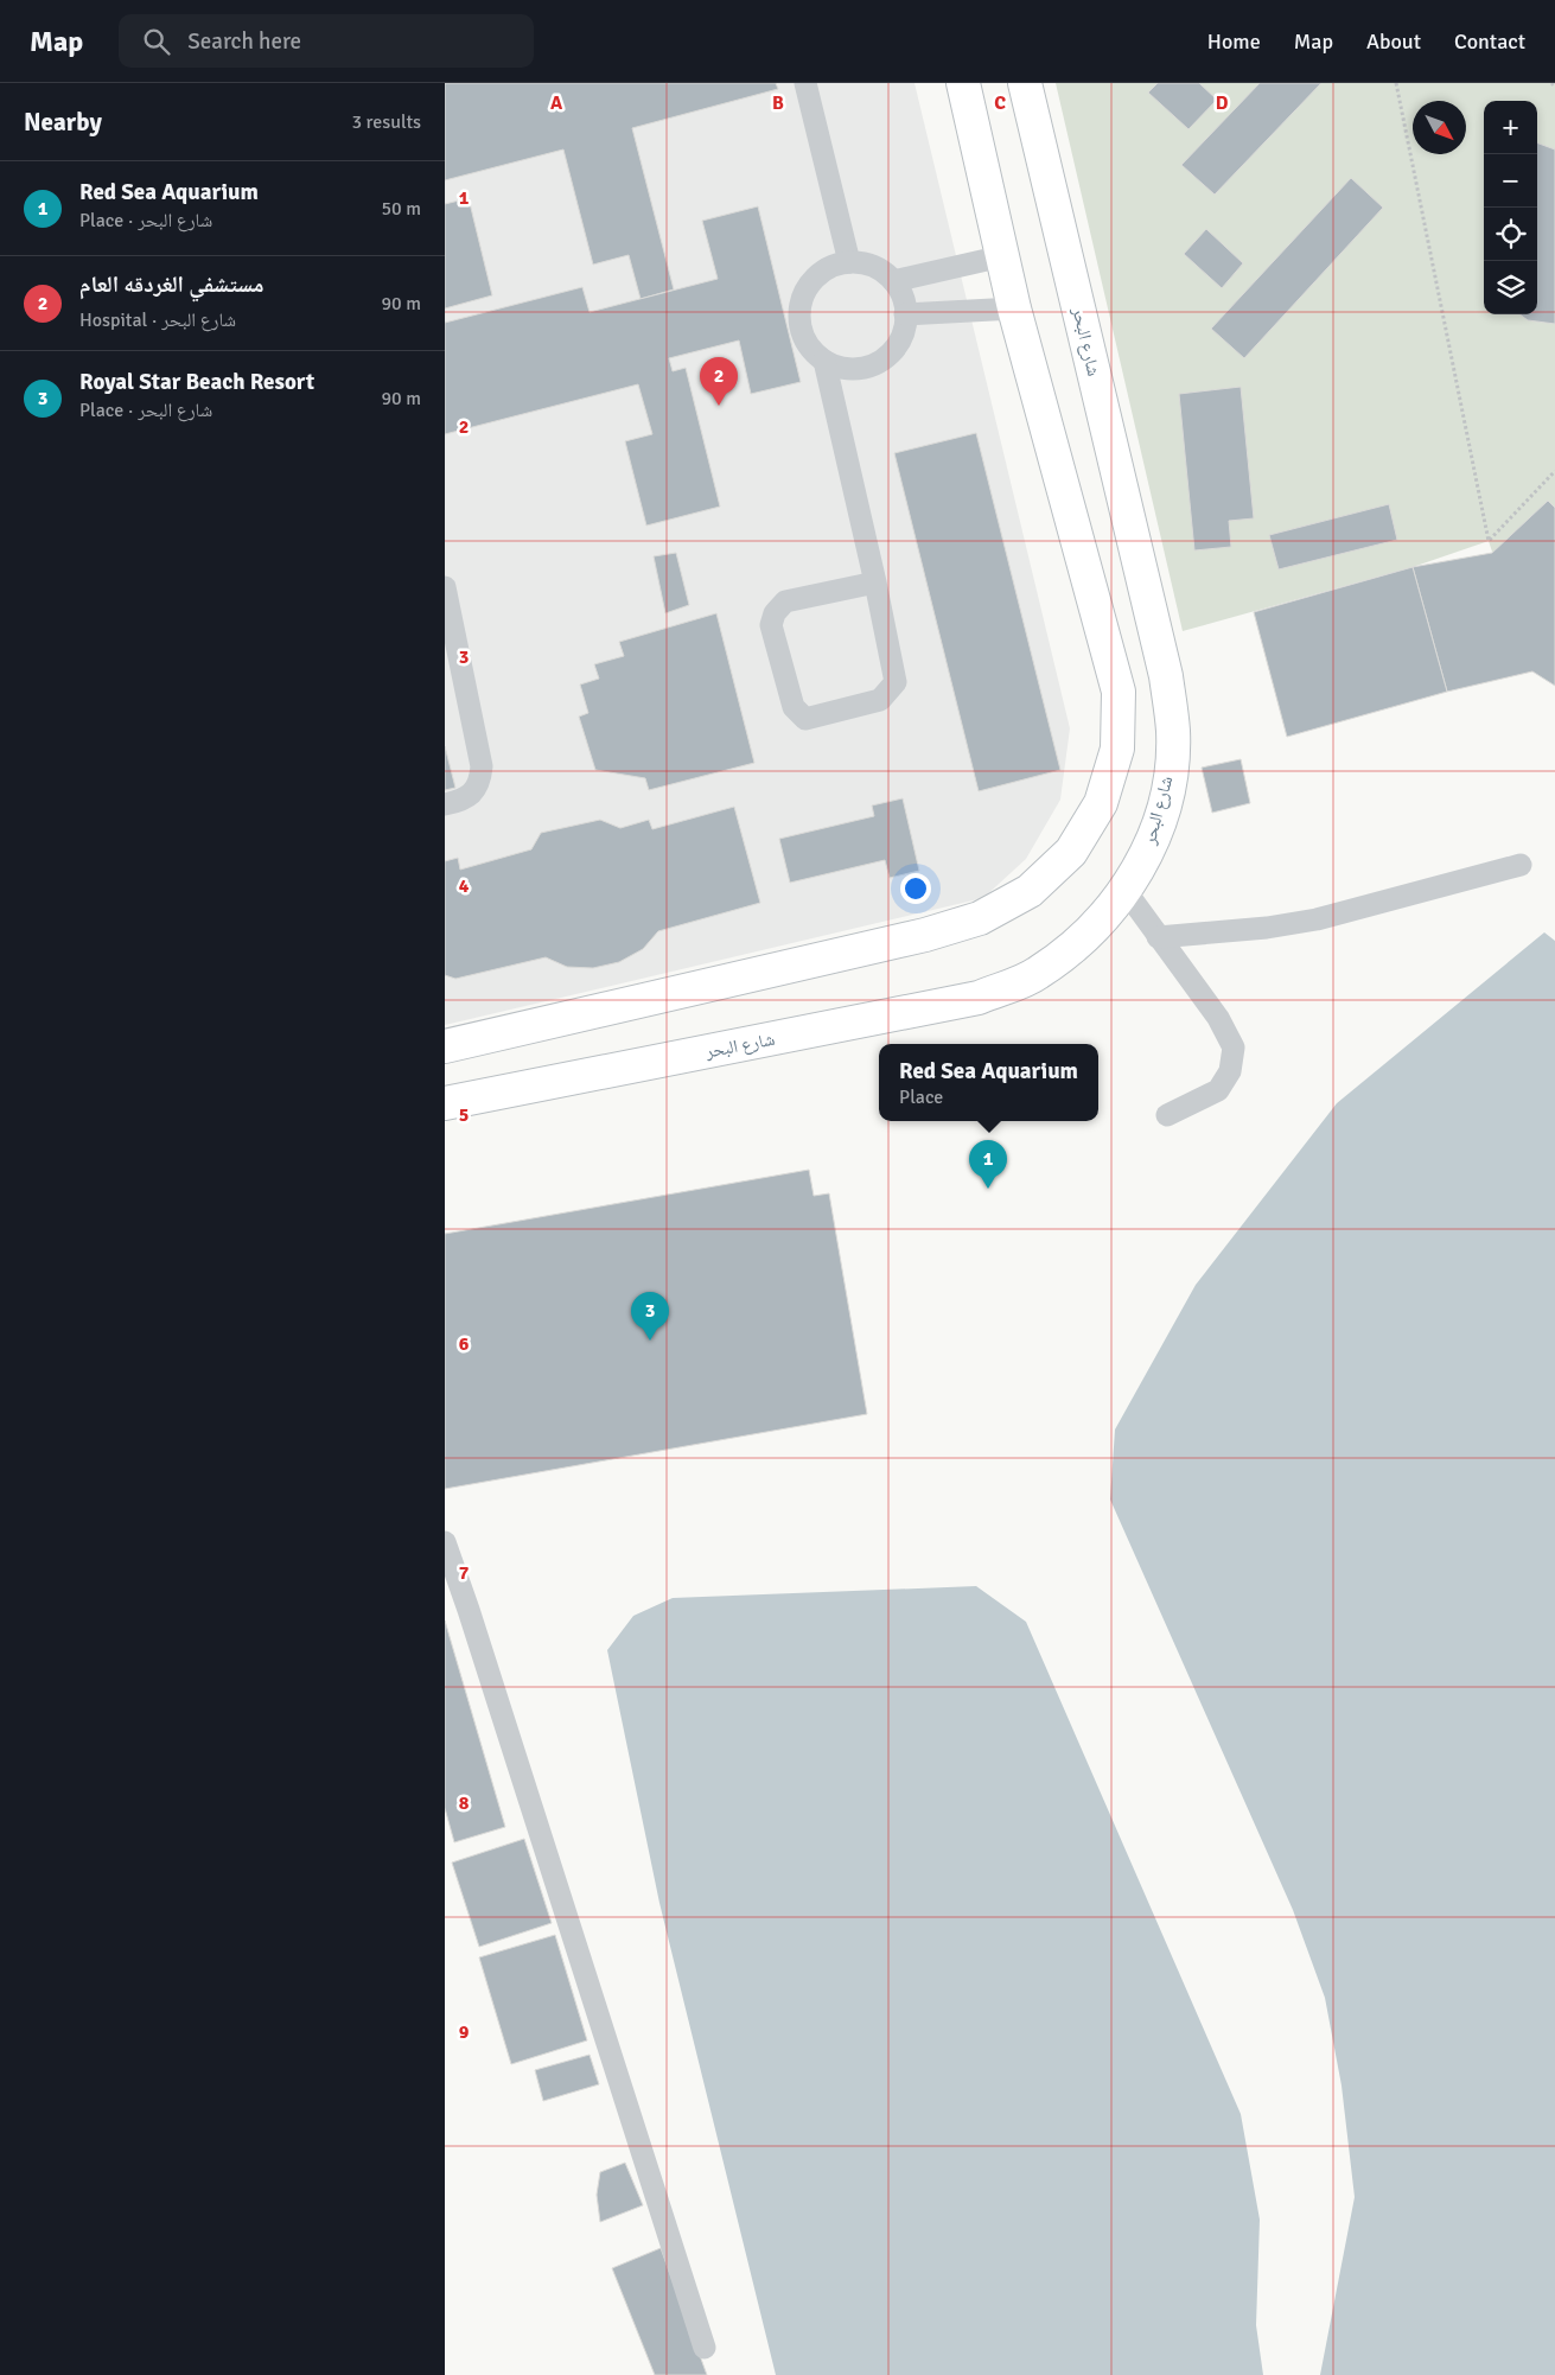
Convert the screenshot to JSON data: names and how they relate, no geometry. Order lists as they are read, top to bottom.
{
  "streets": {
    "main road": ["شارع البحر"]
  },
  "north": "bottom right",
  "page": {
    "header": "Map",
    "search": "Search here",
    "nav": [
      "Home",
      "Map",
      "About",
      "Contact"
    ],
    "heading": ["Nearby", "3 results"],
    "map_buttons": ["+", "−"],
    "list": [
      {
        "mark": "1",
        "name": "Red Sea Aquarium",
        "note": "Place · شارع البحر",
        "value": "50 m"
      },
      {
        "mark": "2",
        "name": "مستشفي الغردقه العام",
        "note": "Hospital · شارع البحر",
        "value": "90 m"
      },
      {
        "mark": "3",
        "name": "Royal Star Beach Resort",
        "note": "Place · شارع البحر",
        "value": "90 m"
      }
    ],
    "pins": ["2", "1", "3"],
    "popup": ["Red Sea Aquarium", "Place"]
  },
  "grid": {
    "columns": [
      "A",
      "B",
      "C",
      "D"
    ],
    "rows": [
      "1",
      "2",
      "3",
      "4",
      "5",
      "6",
      "7",
      "8",
      "9"
    ]
  }
}
